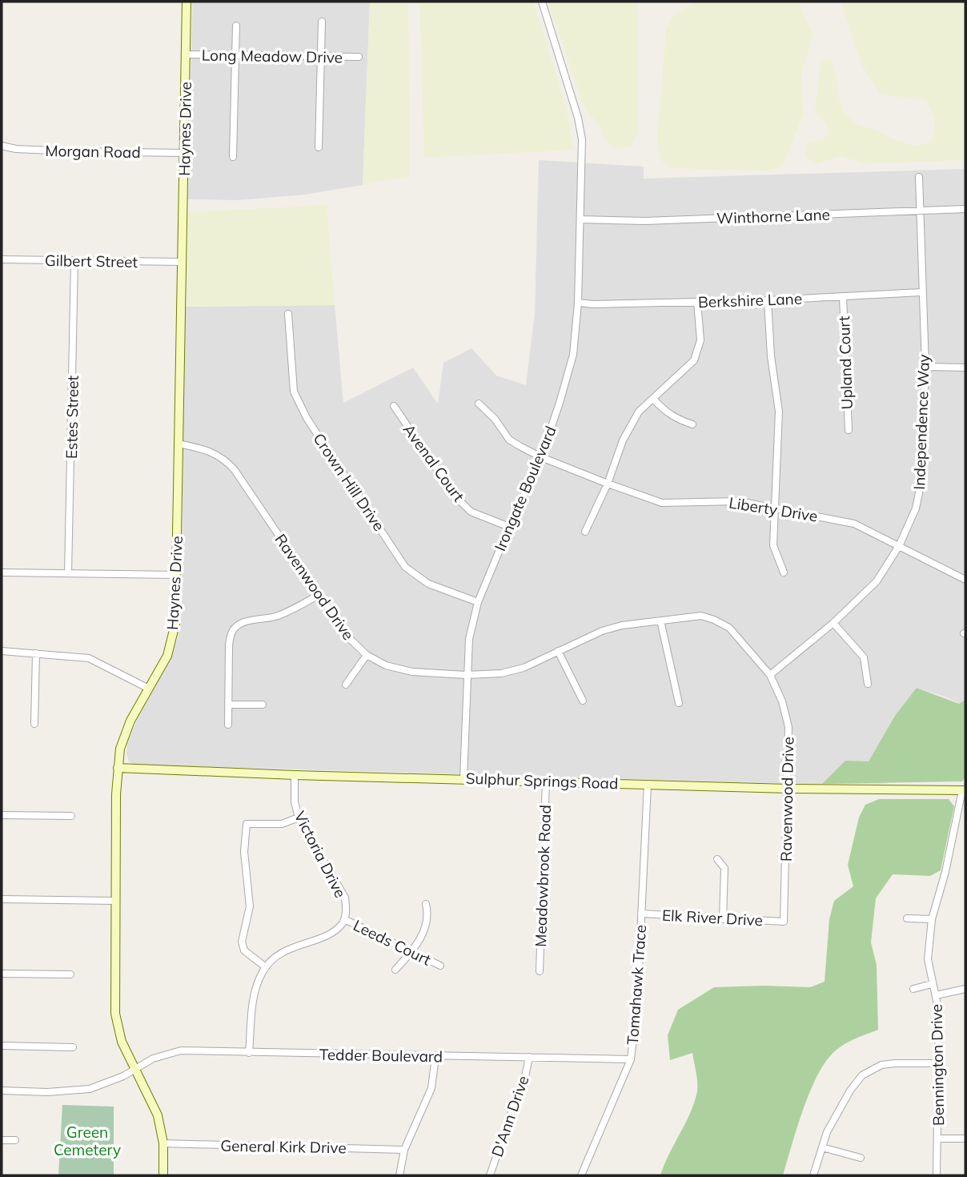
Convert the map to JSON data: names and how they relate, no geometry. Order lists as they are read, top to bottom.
{
  "streets": {
    "street": [
      "Long Meadow Drive",
      "Haynes Drive",
      "Morgan Road",
      "Winthorne Lane",
      "Gilbert Street",
      "Berkshire Lane",
      "Upland Court",
      "Estes Street",
      "Independence Way",
      "Avenal Court",
      "Crown Hill Drive",
      "Irongate Boulevard",
      "Liberty Drive",
      "Ravenwood Drive",
      "Sulphur Springs Road",
      "Victoria Drive",
      "Meadowbrook Road",
      "Elk River Drive",
      "Leeds Court",
      "Tomahawk Trace",
      "Tedder Boulevard",
      "Bennington Drive",
      "D'Ann Drive",
      "General Kirk Drive"
    ]
  },
  "crossings": [
    ["Long Meadow Drive", "Haynes Drive"],
    ["Haynes Drive", "Morgan Road"],
    ["Haynes Drive", "Gilbert Street"],
    ["Haynes Drive", "Ravenwood Drive"],
    ["Haynes Drive", "Sulphur Springs Road"],
    ["Haynes Drive", "Tedder Boulevard"],
    ["Haynes Drive", "General Kirk Drive"],
    ["Winthorne Lane", "Independence Way"],
    ["Winthorne Lane", "Irongate Boulevard"],
    ["Gilbert Street", "Estes Street"],
    ["Berkshire Lane", "Upland Court"],
    ["Berkshire Lane", "Independence Way"],
    ["Berkshire Lane", "Irongate Boulevard"],
    ["Independence Way", "Liberty Drive"],
    ["Independence Way", "Ravenwood Drive"],
    ["Avenal Court", "Irongate Boulevard"],
    ["Crown Hill Drive", "Irongate Boulevard"],
    ["Irongate Boulevard", "Liberty Drive"],
    ["Irongate Boulevard", "Ravenwood Drive"],
    ["Irongate Boulevard", "Sulphur Springs Road"],
    ["Ravenwood Drive", "Sulphur Springs Road"],
    ["Ravenwood Drive", "Elk River Drive"],
    ["Sulphur Springs Road", "Victoria Drive"],
    ["Sulphur Springs Road", "Meadowbrook Road"],
    ["Sulphur Springs Road", "Tomahawk Trace"],
    ["Sulphur Springs Road", "Bennington Drive"],
    ["Victoria Drive", "Leeds Court"],
    ["Victoria Drive", "Tedder Boulevard"],
    ["Elk River Drive", "Tomahawk Trace"],
    ["Tomahawk Trace", "Tedder Boulevard"],
    ["Tedder Boulevard", "D'Ann Drive"]
  ],
  "parks": ["Green Cemetery"]
}
